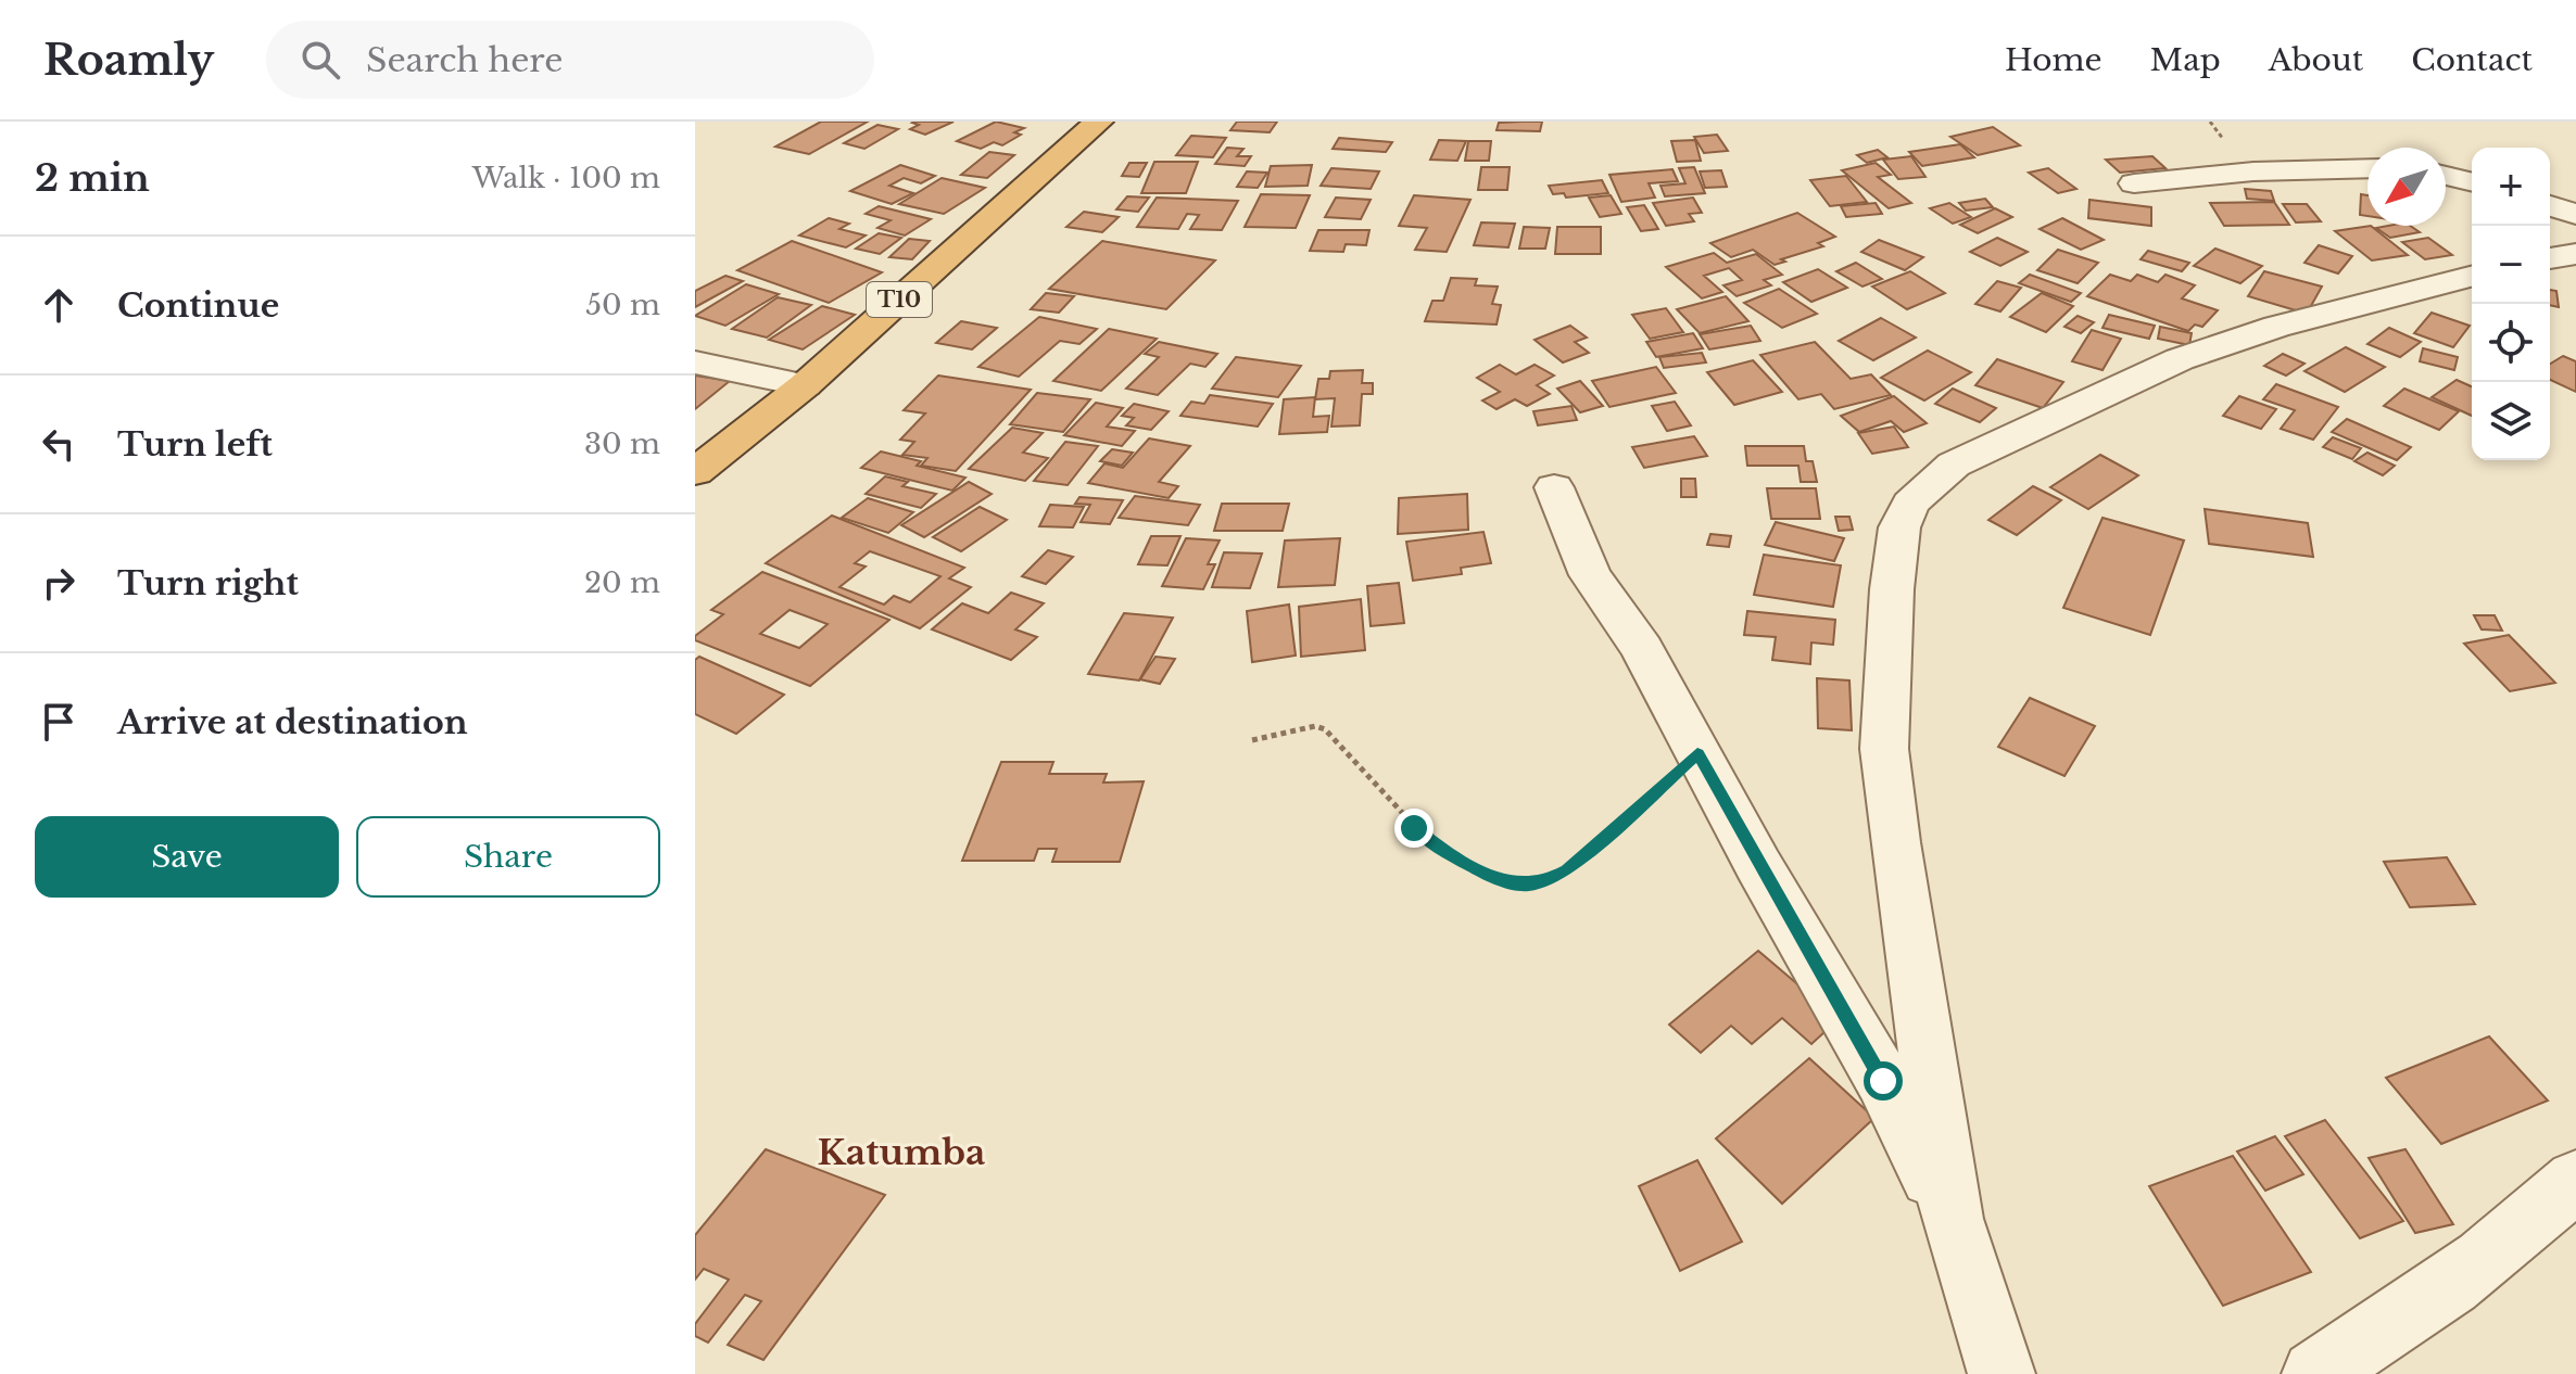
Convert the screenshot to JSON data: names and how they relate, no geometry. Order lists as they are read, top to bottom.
{
  "streets": {
    "highway": ["T10"]
  },
  "districts": ["Katumba"],
  "north": "bottom left",
  "page": {
    "header": "Roamly",
    "search": "Search here",
    "nav": [
      "Home",
      "Map",
      "About",
      "Contact"
    ],
    "heading": ["2 min", "Walk · 100 m"],
    "map_buttons": ["+", "−"],
    "list": [
      ["Continue", "50 m"],
      ["Turn left", "30 m"],
      ["Turn right", "20 m"],
      "Arrive at destination"
    ],
    "buttons": ["Save", "Share"]
  }
}
